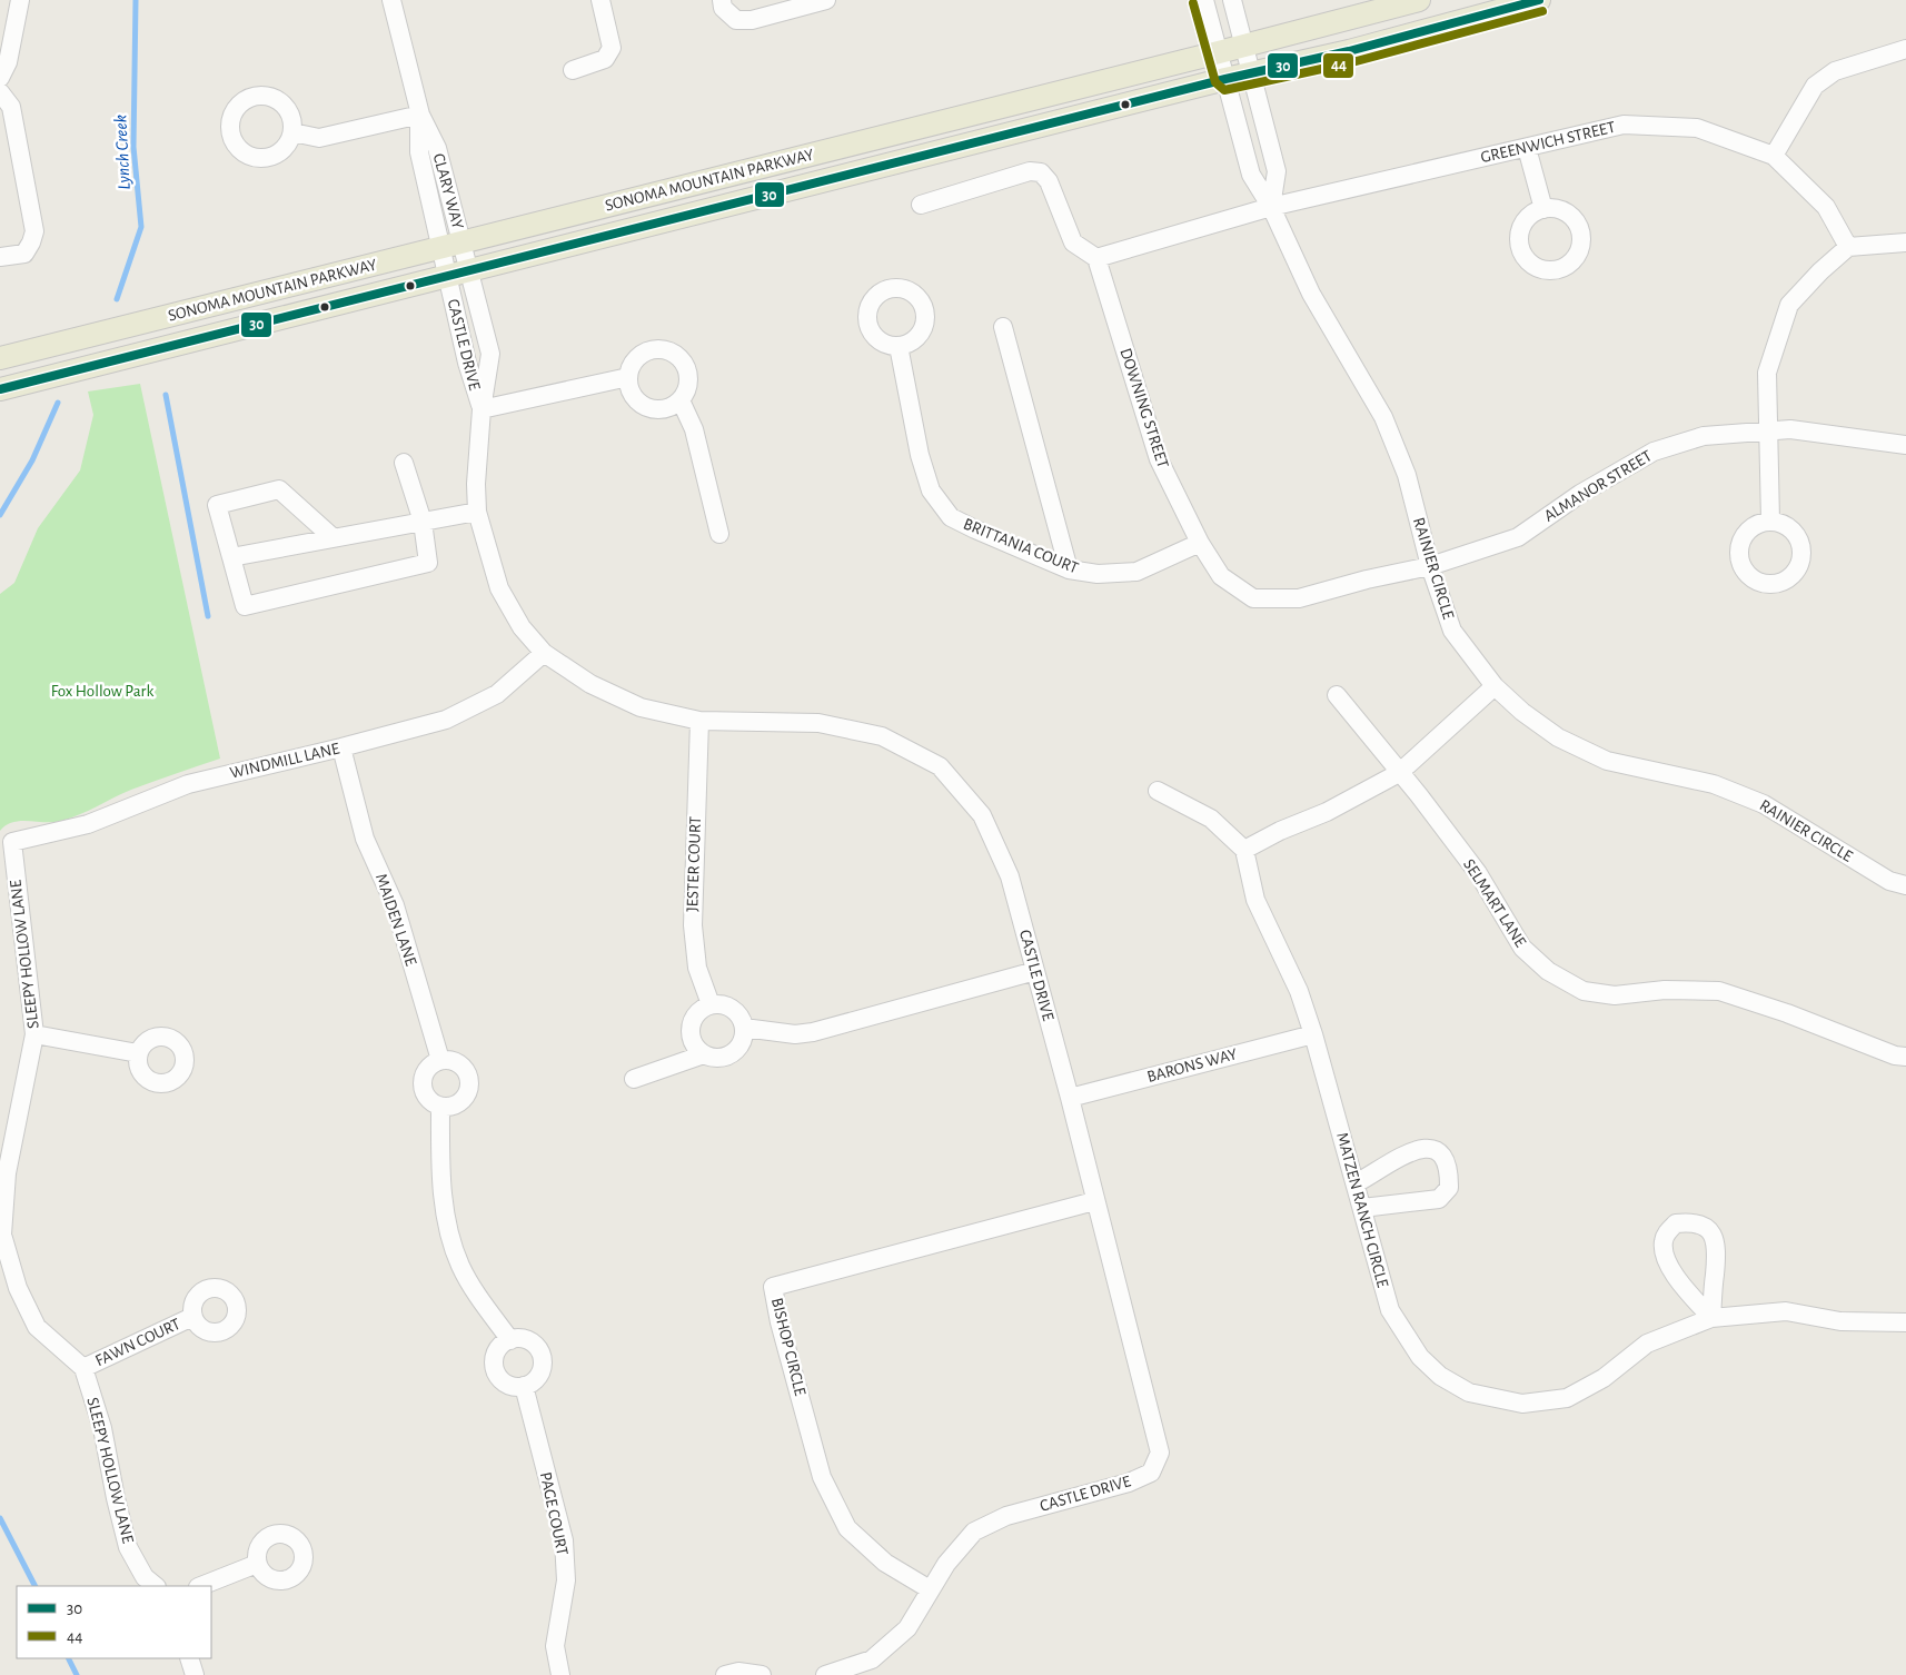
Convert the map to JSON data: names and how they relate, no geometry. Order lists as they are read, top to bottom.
{
  "streets": {
    "main road": ["SONOMA MOUNTAIN PARKWAY"],
    "street": [
      "GREENWICH STREET",
      "CLARY WAY",
      "CASTLE DRIVE",
      "DOWNING STREET",
      "ALMANOR STREET",
      "BRITTANIA COURT",
      "RAINIER CIRCLE",
      "WINDMILL LANE",
      "JESTER COURT",
      "SELMART LANE",
      "MAIDEN LANE",
      "SLEEPY HOLLOW LANE",
      "BARONS WAY",
      "MATZEN RANCH CIRCLE",
      "FAWN COURT",
      "BISHOP CIRCLE",
      "PAGE COURT"
    ]
  },
  "crossings": [
    ["GREENWICH STREET", "RAINIER CIRCLE"],
    ["SONOMA MOUNTAIN PARKWAY", "CLARY WAY"],
    ["SONOMA MOUNTAIN PARKWAY", "CASTLE DRIVE"],
    ["SONOMA MOUNTAIN PARKWAY", "RAINIER CIRCLE"],
    ["CLARY WAY", "CASTLE DRIVE"],
    ["CASTLE DRIVE", "WINDMILL LANE"],
    ["CASTLE DRIVE", "JESTER COURT"],
    ["CASTLE DRIVE", "BARONS WAY"],
    ["CASTLE DRIVE", "BISHOP CIRCLE"],
    ["DOWNING STREET", "ALMANOR STREET"],
    ["DOWNING STREET", "BRITTANIA COURT"],
    ["DOWNING STREET", "RAINIER CIRCLE"],
    ["ALMANOR STREET", "RAINIER CIRCLE"],
    ["WINDMILL LANE", "MAIDEN LANE"],
    ["WINDMILL LANE", "SLEEPY HOLLOW LANE"],
    ["SLEEPY HOLLOW LANE", "FAWN COURT"],
    ["BARONS WAY", "MATZEN RANCH CIRCLE"]
  ],
  "water": ["Lynch Creek"],
  "parks": ["Fox Hollow Park"],
  "lines": ["transit line 30", "transit line 44"],
  "legend": ["30", "44"]
}
